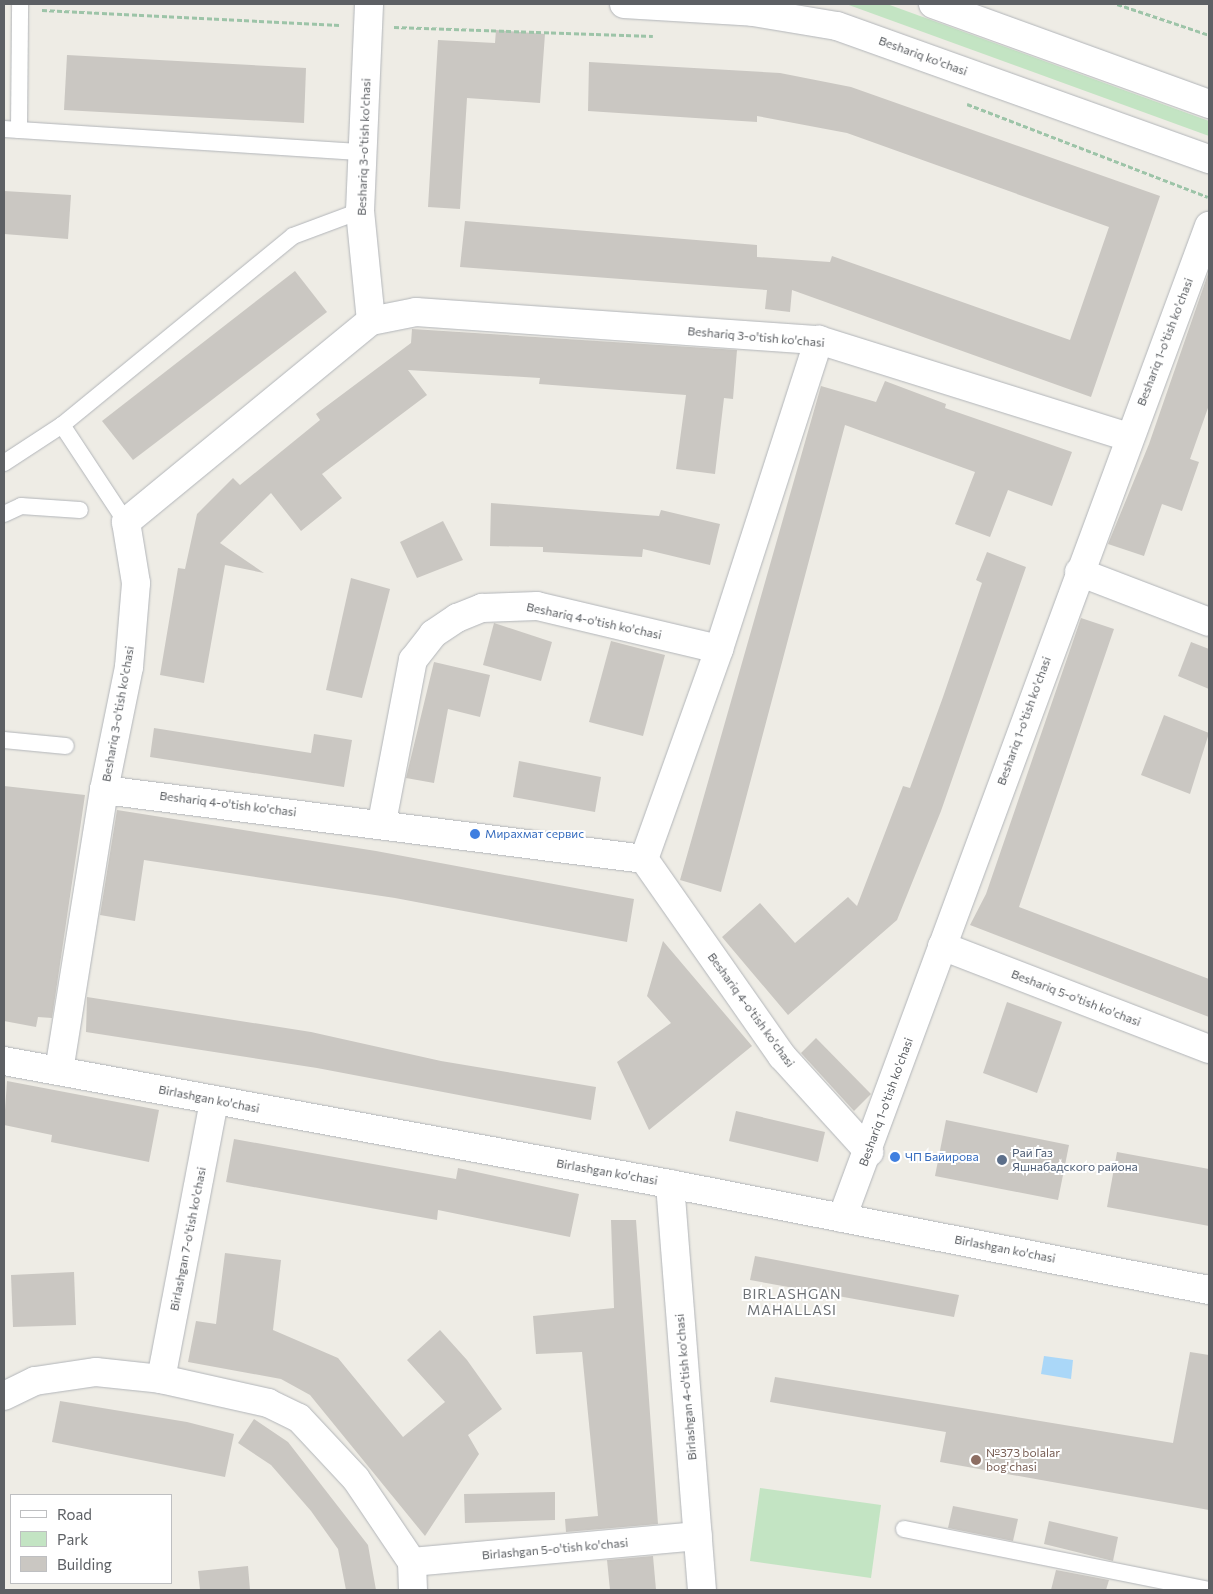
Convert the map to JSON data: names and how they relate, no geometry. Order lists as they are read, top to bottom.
{
  "streets": {
    "street": [
      "Beshariq ko'chasi",
      "Beshariq 3-o'tish ko'chasi",
      "Beshariq 1-o'tish ko'chasi",
      "Beshariq 4-o'tish ko'chasi",
      "Beshariq 5-o'tish ko'chasi",
      "Birlashgan ko'chasi",
      "Birlashgan 7-o'tish ko'chasi",
      "Birlashgan 4-o'tish ko'chasi",
      "Birlashgan 5-o'tish ko'chasi"
    ]
  },
  "crossings": [
    ["Beshariq 3-o'tish ko'chasi", "Beshariq 1-o'tish ko'chasi"],
    ["Beshariq 3-o'tish ko'chasi", "Beshariq 4-o'tish ko'chasi"],
    ["Beshariq 3-o'tish ko'chasi", "Birlashgan ko'chasi"],
    ["Beshariq 1-o'tish ko'chasi", "Beshariq 4-o'tish ko'chasi"],
    ["Beshariq 1-o'tish ko'chasi", "Beshariq 5-o'tish ko'chasi"],
    ["Beshariq 1-o'tish ko'chasi", "Birlashgan ko'chasi"],
    ["Birlashgan ko'chasi", "Birlashgan 7-o'tish ko'chasi"],
    ["Birlashgan ko'chasi", "Birlashgan 4-o'tish ko'chasi"],
    ["Birlashgan 4-o'tish ko'chasi", "Birlashgan 5-o'tish ko'chasi"]
  ],
  "districts": ["BIRLASHGAN MAHALLASI"],
  "places": [
    "Мирахмат сервис",
    "ЧП Байирова",
    "Рай Газ Яшнабадского района",
    "№373 bolalar bog'chasi"
  ],
  "legend": ["Road", "Park", "Building"]
}
